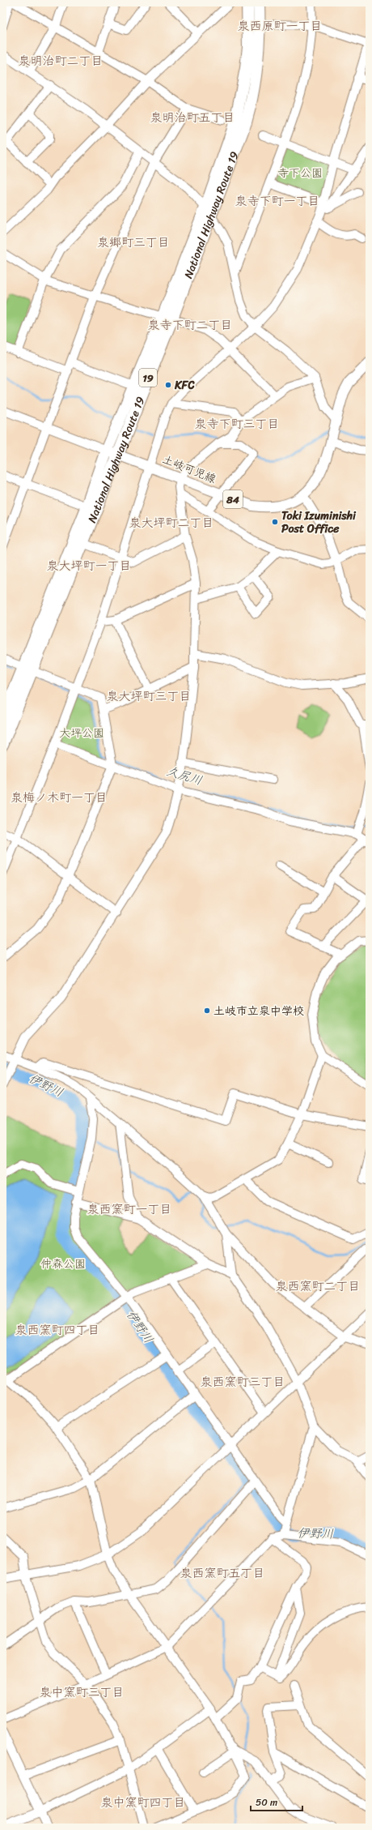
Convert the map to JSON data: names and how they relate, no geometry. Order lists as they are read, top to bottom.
{
  "streets": {
    "highway": ["National Highway Route 19", "19"],
    "main road": ["土岐可児線", "84"]
  },
  "crossings": [
    ["National Highway Route 19", "土岐可児線"]
  ],
  "districts": [
    "泉西原町一丁目",
    "泉明治町二丁目",
    "泉明治町五丁目",
    "泉寺下町一丁目",
    "泉郷町三丁目",
    "泉寺下町二丁目",
    "泉寺下町三丁目",
    "泉大坪町二丁目",
    "泉大坪町一丁目",
    "泉大坪町三丁目",
    "泉梅ノ木町一丁目",
    "泉西窯町一丁目",
    "泉西窯町二丁目",
    "泉西窯町四丁目",
    "泉西窯町三丁目",
    "泉西窯町五丁目",
    "泉中窯町三丁目",
    "泉中窯町四丁目"
  ],
  "water": ["久尻川", "伊野川"],
  "parks": ["寺下公園", "大坪公園", "仲森公園"],
  "places": ["KFC", "Toki Izuminishi Post Office", "土岐市立泉中学校"],
  "scale_bar": "50 m"
}
